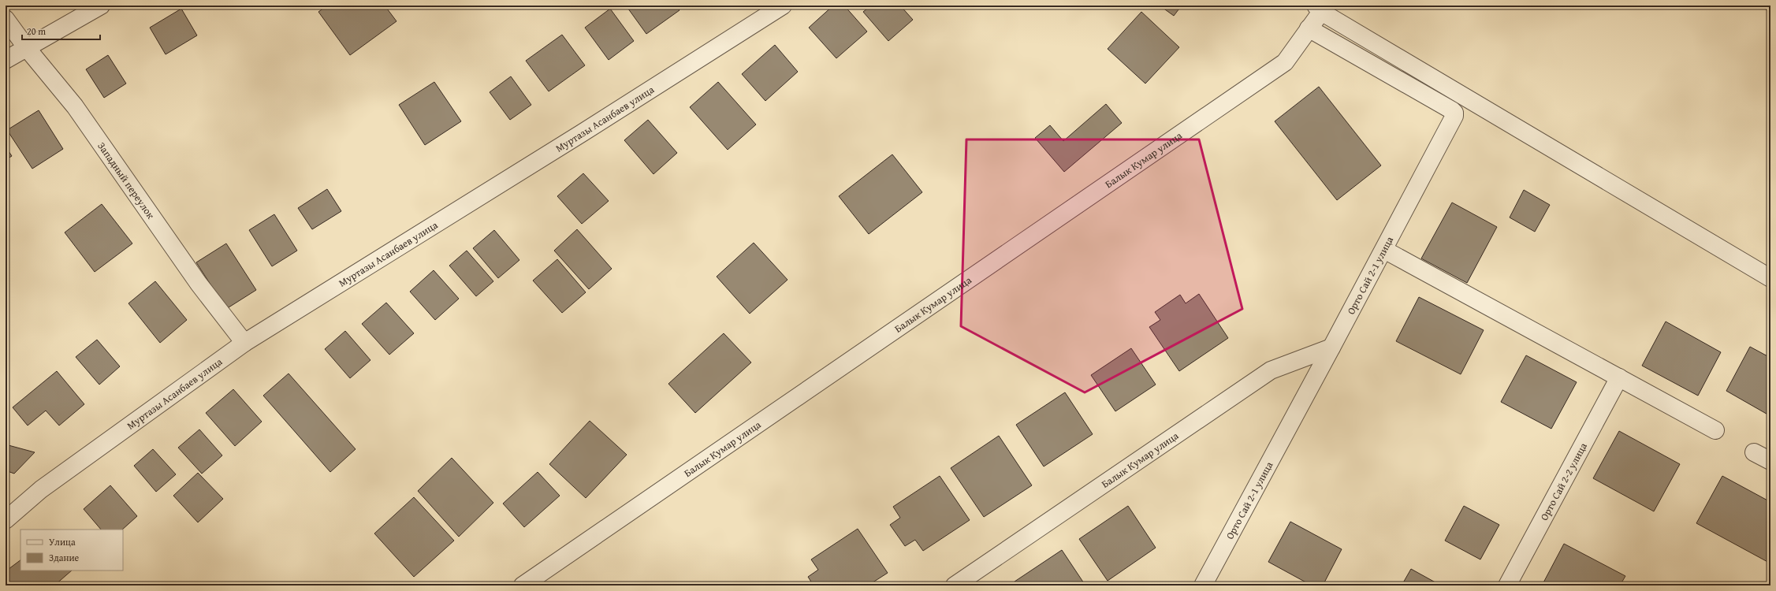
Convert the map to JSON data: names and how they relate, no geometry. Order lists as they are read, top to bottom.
{
  "streets": {
    "street": [
      "Муртазы Асанбаев улица",
      "Балык Кумар улица",
      "Западный переулок",
      "Орто Сай 2-1 улица",
      "Орто Сай 2-2 улица"
    ]
  },
  "crossings": [
    ["Муртазы Асанбаев улица", "Западный переулок"],
    ["Балык Кумар улица", "Орто Сай 2-1 улица"]
  ],
  "legend": ["Улица", "Здание"],
  "scale_bar": "20 m"
}
